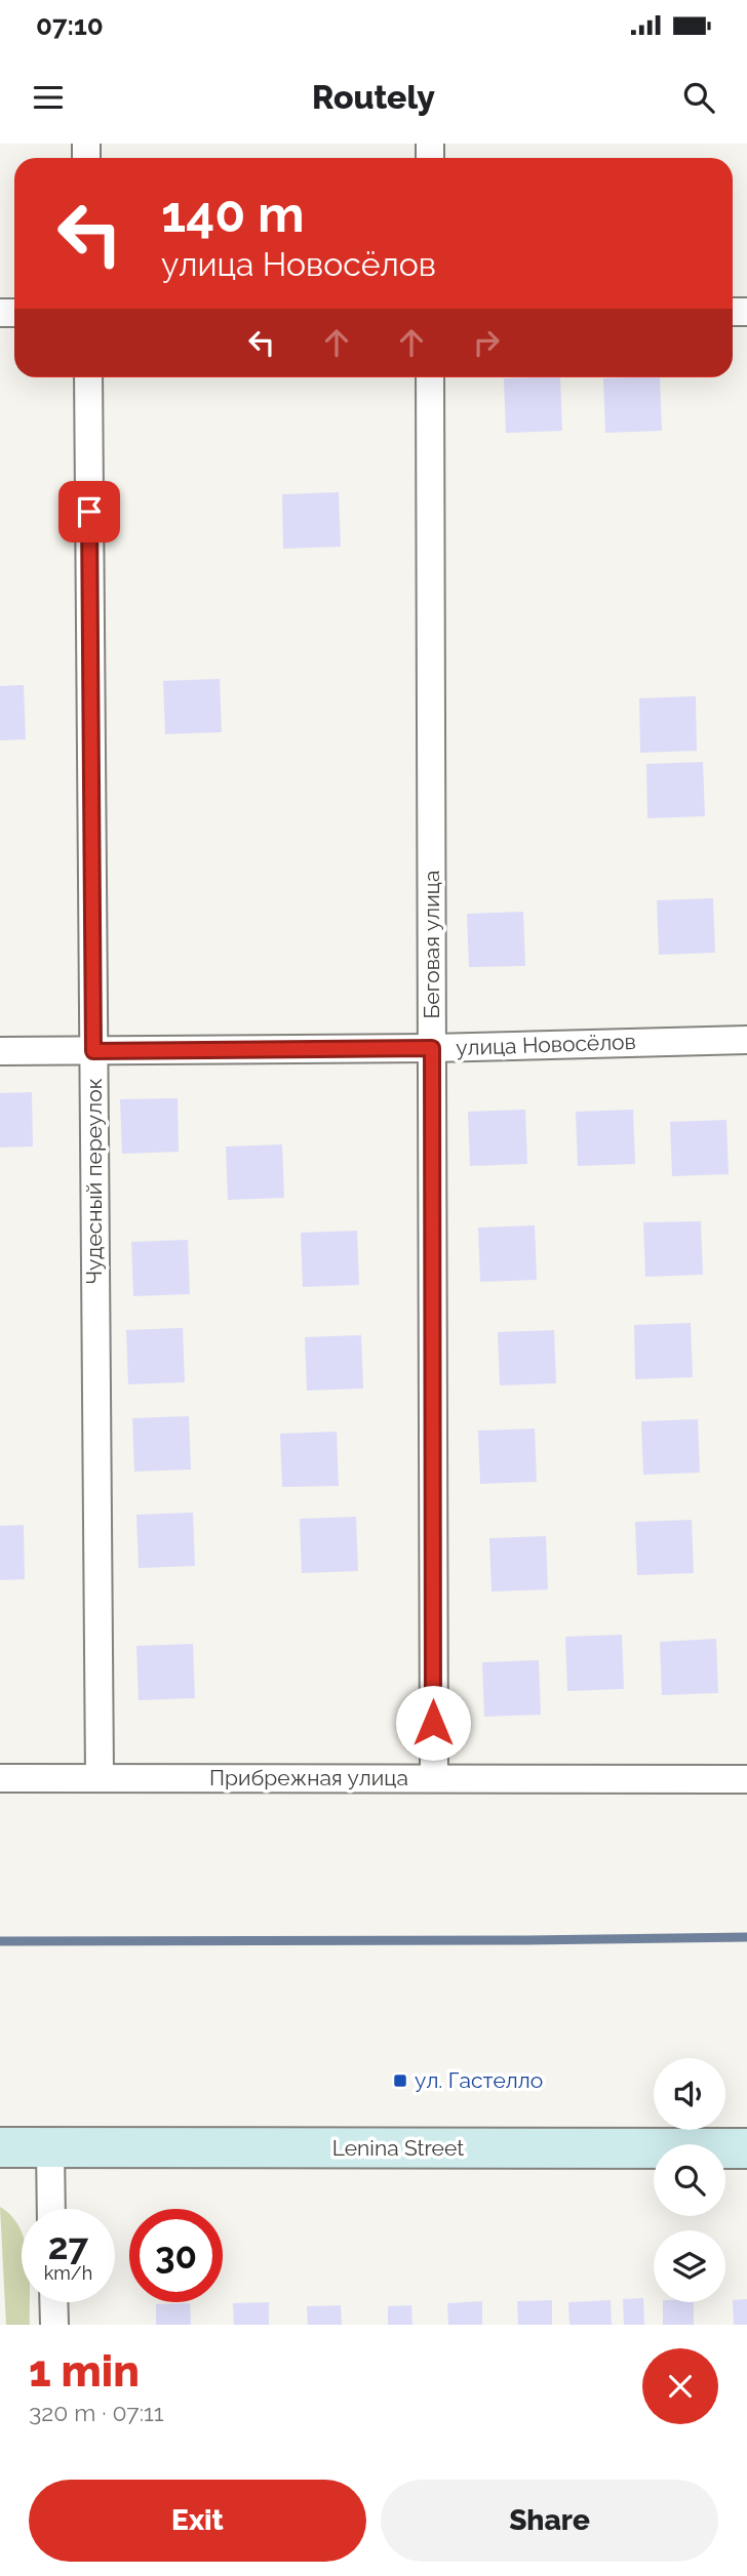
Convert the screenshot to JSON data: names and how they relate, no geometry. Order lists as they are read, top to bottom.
{
  "streets": {
    "main road": ["Lenina Street"],
    "street": [
      "Беговая улица",
      "улица Новосёлов",
      "Чудесный переулок",
      "Прибрежная улица"
    ]
  },
  "crossings": [
    ["Беговая улица", "улица Новосёлов"],
    ["Беговая улица", "Прибрежная улица"],
    ["улица Новосёлов", "Чудесный переулок"],
    ["Чудесный переулок", "Прибрежная улица"]
  ],
  "places": {
    "transit": ["ул. Гастелло"]
  },
  "page": {
    "status": "07:10",
    "header": "Routely",
    "turn": ["140 m", "улица Новосёлов"],
    "speed": "27 km/h",
    "limit": "30",
    "heading": ["1 min", "320 m · 07:11"],
    "buttons": ["Exit", "Share"]
  }
}
